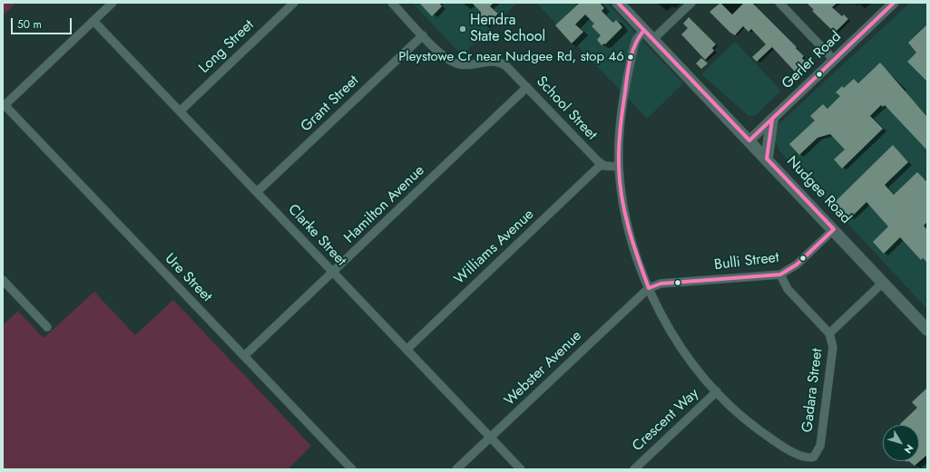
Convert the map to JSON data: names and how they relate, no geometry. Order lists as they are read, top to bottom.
{
  "streets": {
    "main road": ["Nudgee Road"],
    "street": [
      "Long Street",
      "Gerler Road",
      "Grant Street",
      "School Street",
      "Hamilton Avenue",
      "Clarke Street",
      "Williams Avenue",
      "Bulli Street",
      "Ure Street",
      "Webster Avenue",
      "Gadara Street",
      "Crescent Way"
    ]
  },
  "crossings": [
    ["Long Street", "Clarke Street"],
    ["Gerler Road", "Nudgee Road"],
    ["Grant Street", "School Street"],
    ["Grant Street", "Clarke Street"],
    ["School Street", "Hamilton Avenue"],
    ["School Street", "Williams Avenue"],
    ["Nudgee Road", "Bulli Street"],
    ["Nudgee Road", "Gadara Street"],
    ["Hamilton Avenue", "Clarke Street"],
    ["Hamilton Avenue", "Ure Street"],
    ["Clarke Street", "Williams Avenue"],
    ["Clarke Street", "Webster Avenue"],
    ["Bulli Street", "Webster Avenue"],
    ["Gadara Street", "Crescent Way"]
  ],
  "places": ["Hendra State School", "Pleystowe Cr near Nudgee Rd, stop 46"],
  "scale_bar": "50 m",
  "north": "bottom right"
}
